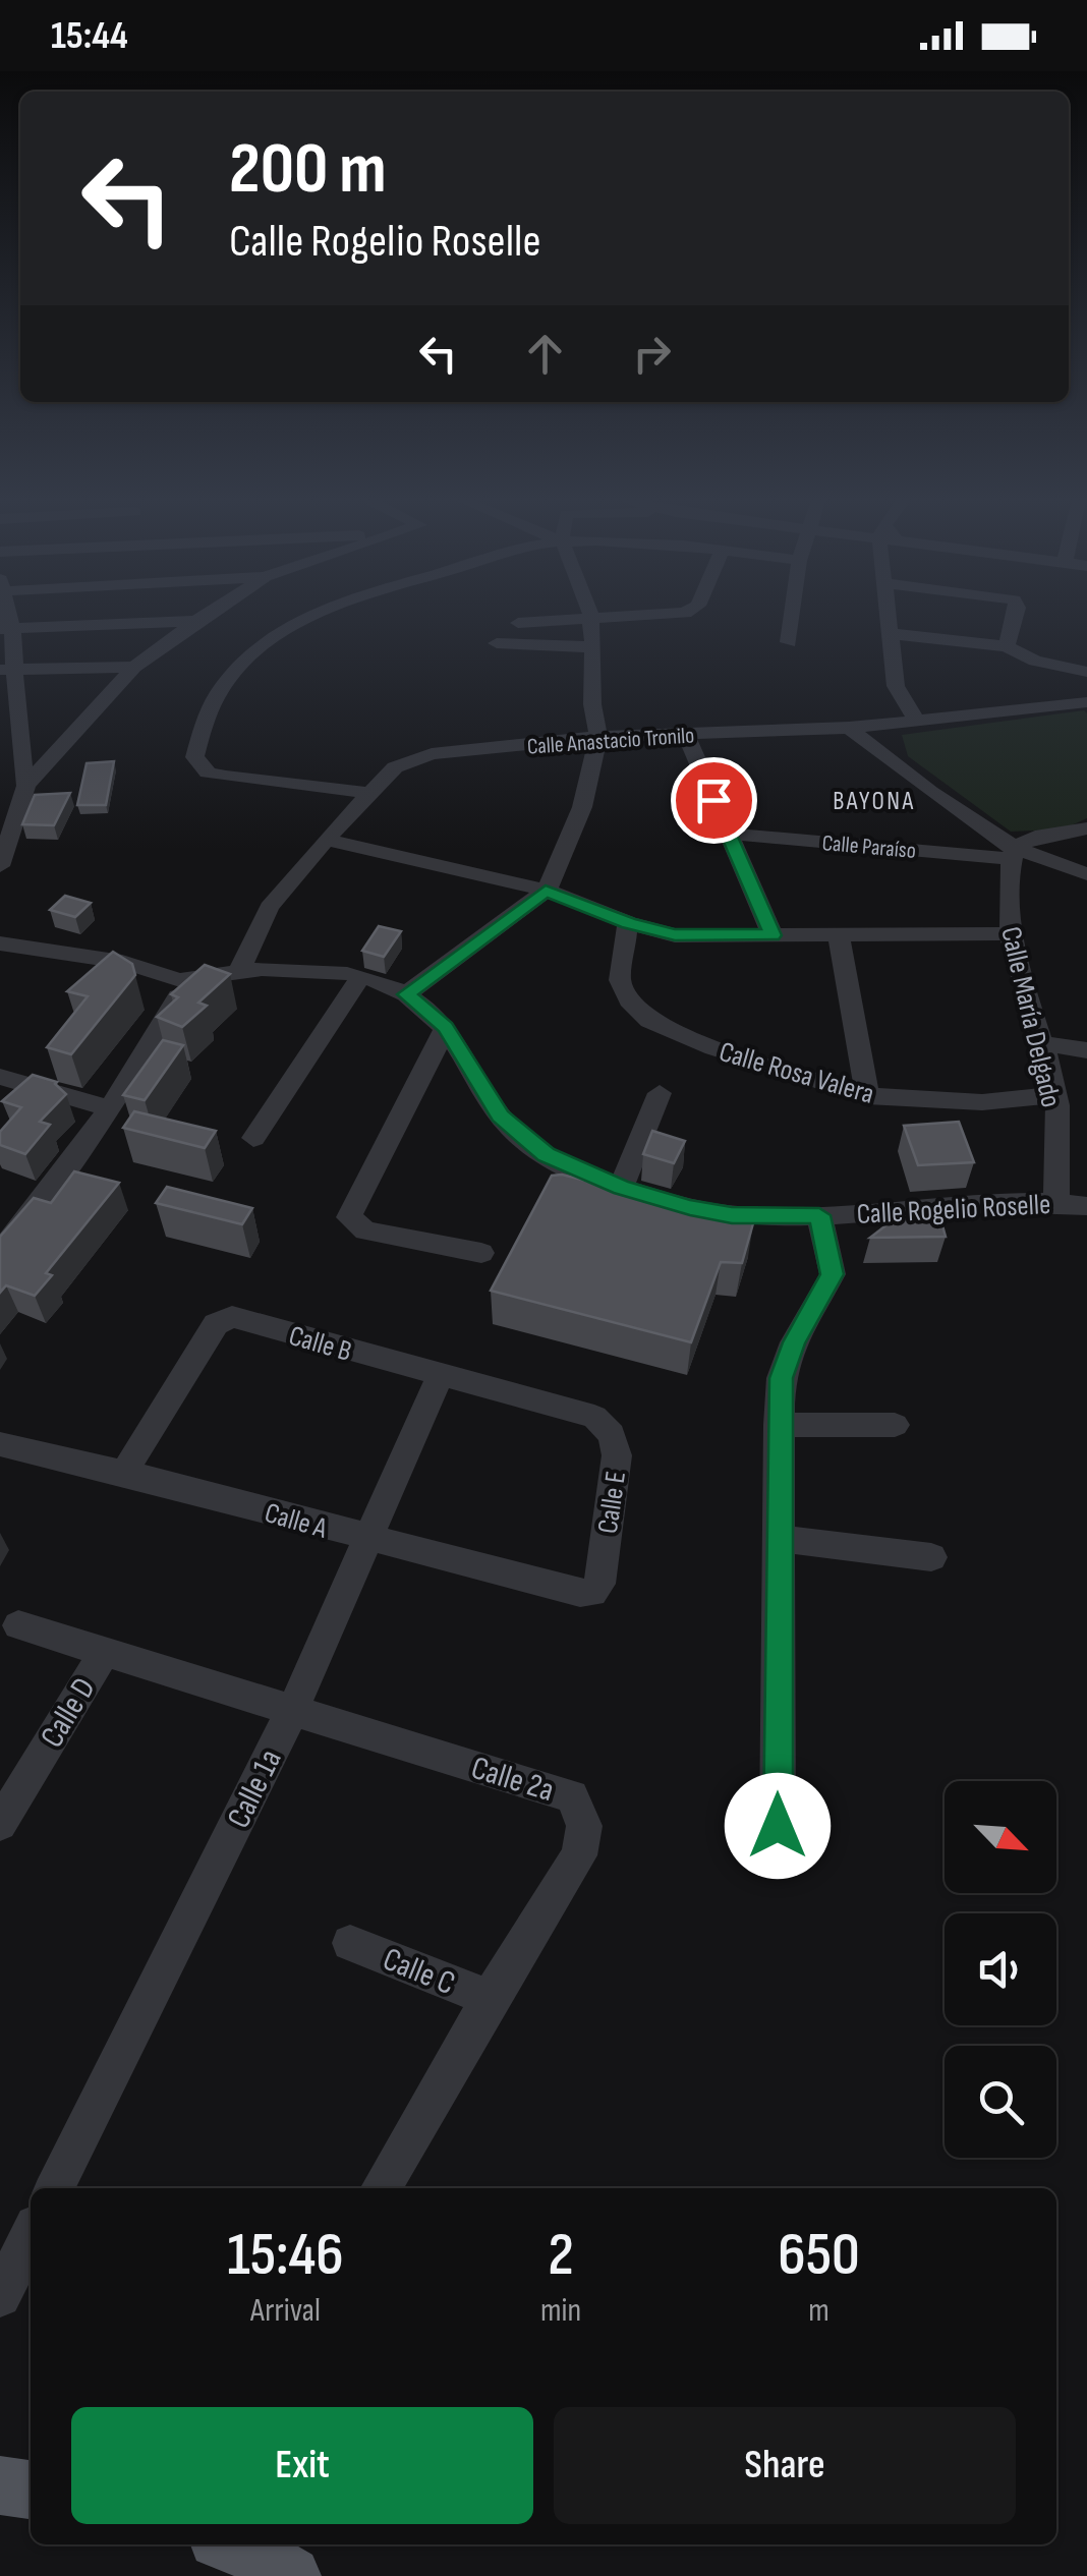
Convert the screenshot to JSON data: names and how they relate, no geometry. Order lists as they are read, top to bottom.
{
  "streets": {
    "street": [
      "Calle Anastacio Tronilo",
      "Calle Paraíso",
      "Calle María Delgado",
      "Calle Rosa Valera",
      "Calle Rogelio Roselle",
      "Calle B",
      "Calle E",
      "Calle A",
      "Calle D",
      "Calle 2a",
      "Calle 1a",
      "Calle C"
    ]
  },
  "crossings": [
    ["Calle Anastacio Tronilo", "Calle Rogelio Roselle"],
    ["Calle Paraíso", "Calle María Delgado"],
    ["Calle María Delgado", "Calle Rosa Valera"],
    ["Calle María Delgado", "Calle Rogelio Roselle"],
    ["Calle B", "Calle E"],
    ["Calle B", "Calle A"],
    ["Calle B", "Calle 1a"],
    ["Calle E", "Calle A"],
    ["Calle A", "Calle 1a"],
    ["Calle D", "Calle 2a"],
    ["Calle 2a", "Calle 1a"],
    ["Calle 2a", "Calle C"]
  ],
  "districts": ["BAYONA"],
  "north": "bottom right",
  "page": {
    "status": "15:44",
    "turn": ["200 m", "Calle Rogelio Roselle"],
    "eta": [
      "15:46",
      "Arrival",
      "2",
      "min",
      "650",
      "m"
    ],
    "buttons": ["Exit", "Share"]
  }
}
